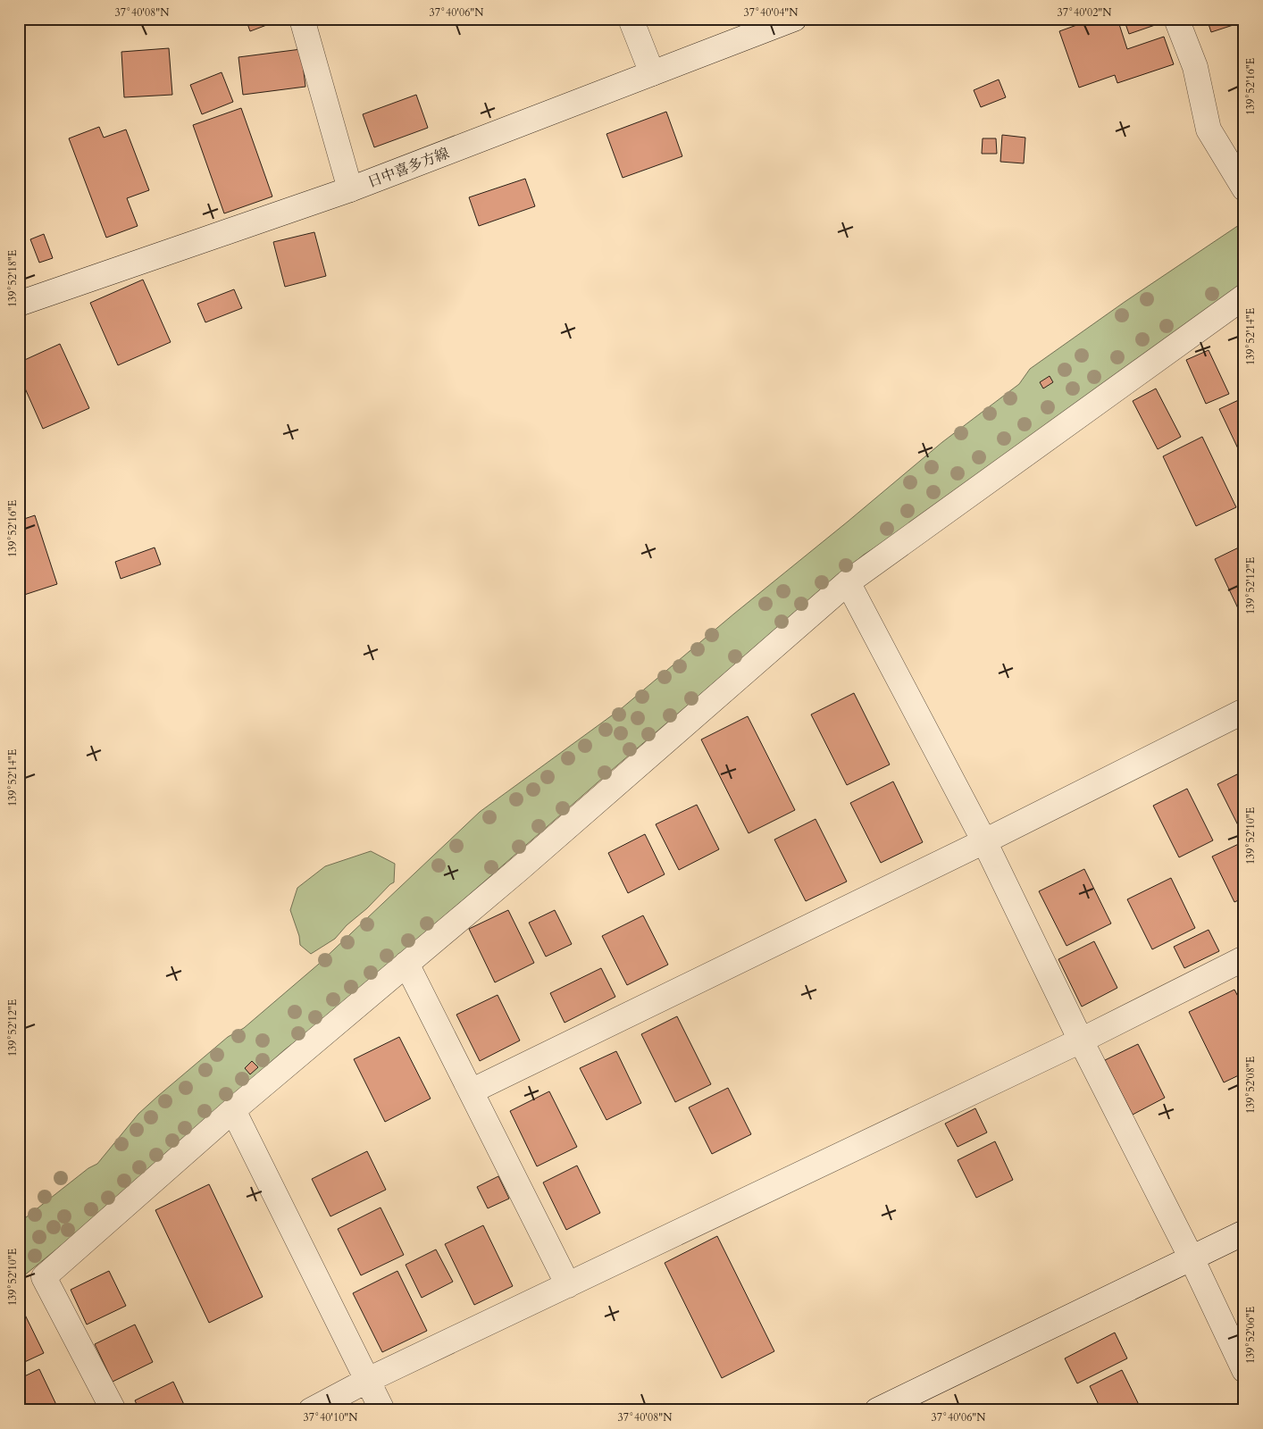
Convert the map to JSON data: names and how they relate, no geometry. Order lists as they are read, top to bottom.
{
  "streets": {
    "street": ["日中喜多方線"]
  },
  "coordinates": [
    "37°40'08\"N",
    "37°40'06\"N",
    "37°40'04\"N",
    "37°40'02\"N",
    "139°52'16\"E",
    "139°52'18\"E",
    "139°52'14\"E",
    "139°52'12\"E",
    "139°52'10\"E",
    "139°52'08\"E",
    "139°52'06\"E",
    "37°40'10\"N"
  ]
}
